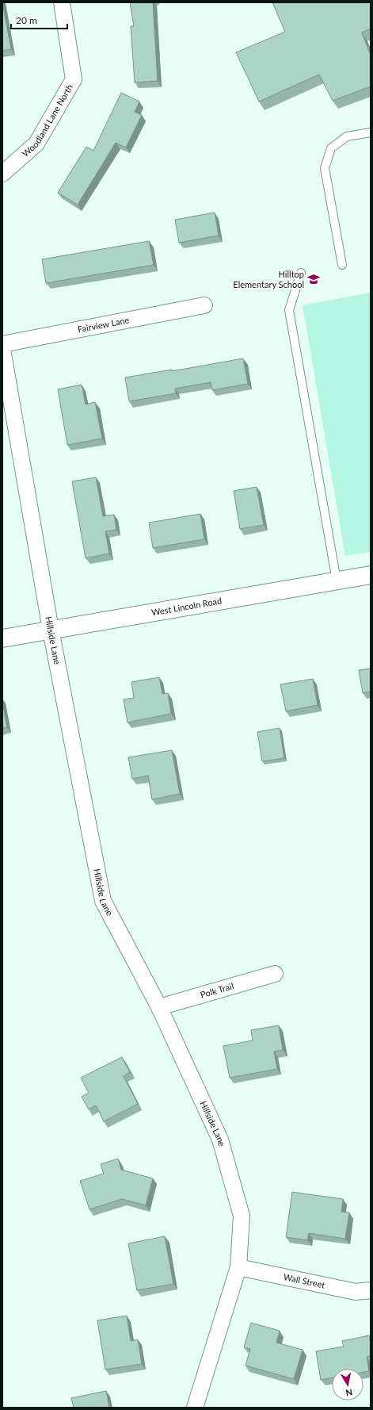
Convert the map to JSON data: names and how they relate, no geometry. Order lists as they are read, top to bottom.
{
  "streets": {
    "street": [
      "Woodland Lane North",
      "Fairview Lane",
      "West Lincoln Road",
      "Hillside Lane",
      "Polk Trail",
      "Wall Street"
    ]
  },
  "crossings": [
    ["West Lincoln Road", "Hillside Lane"],
    ["Hillside Lane", "Polk Trail"],
    ["Hillside Lane", "Wall Street"]
  ],
  "places": {
    "school or university": ["Hilltop Elementary School"]
  },
  "scale_bar": "20 m",
  "north": "bottom"
}
